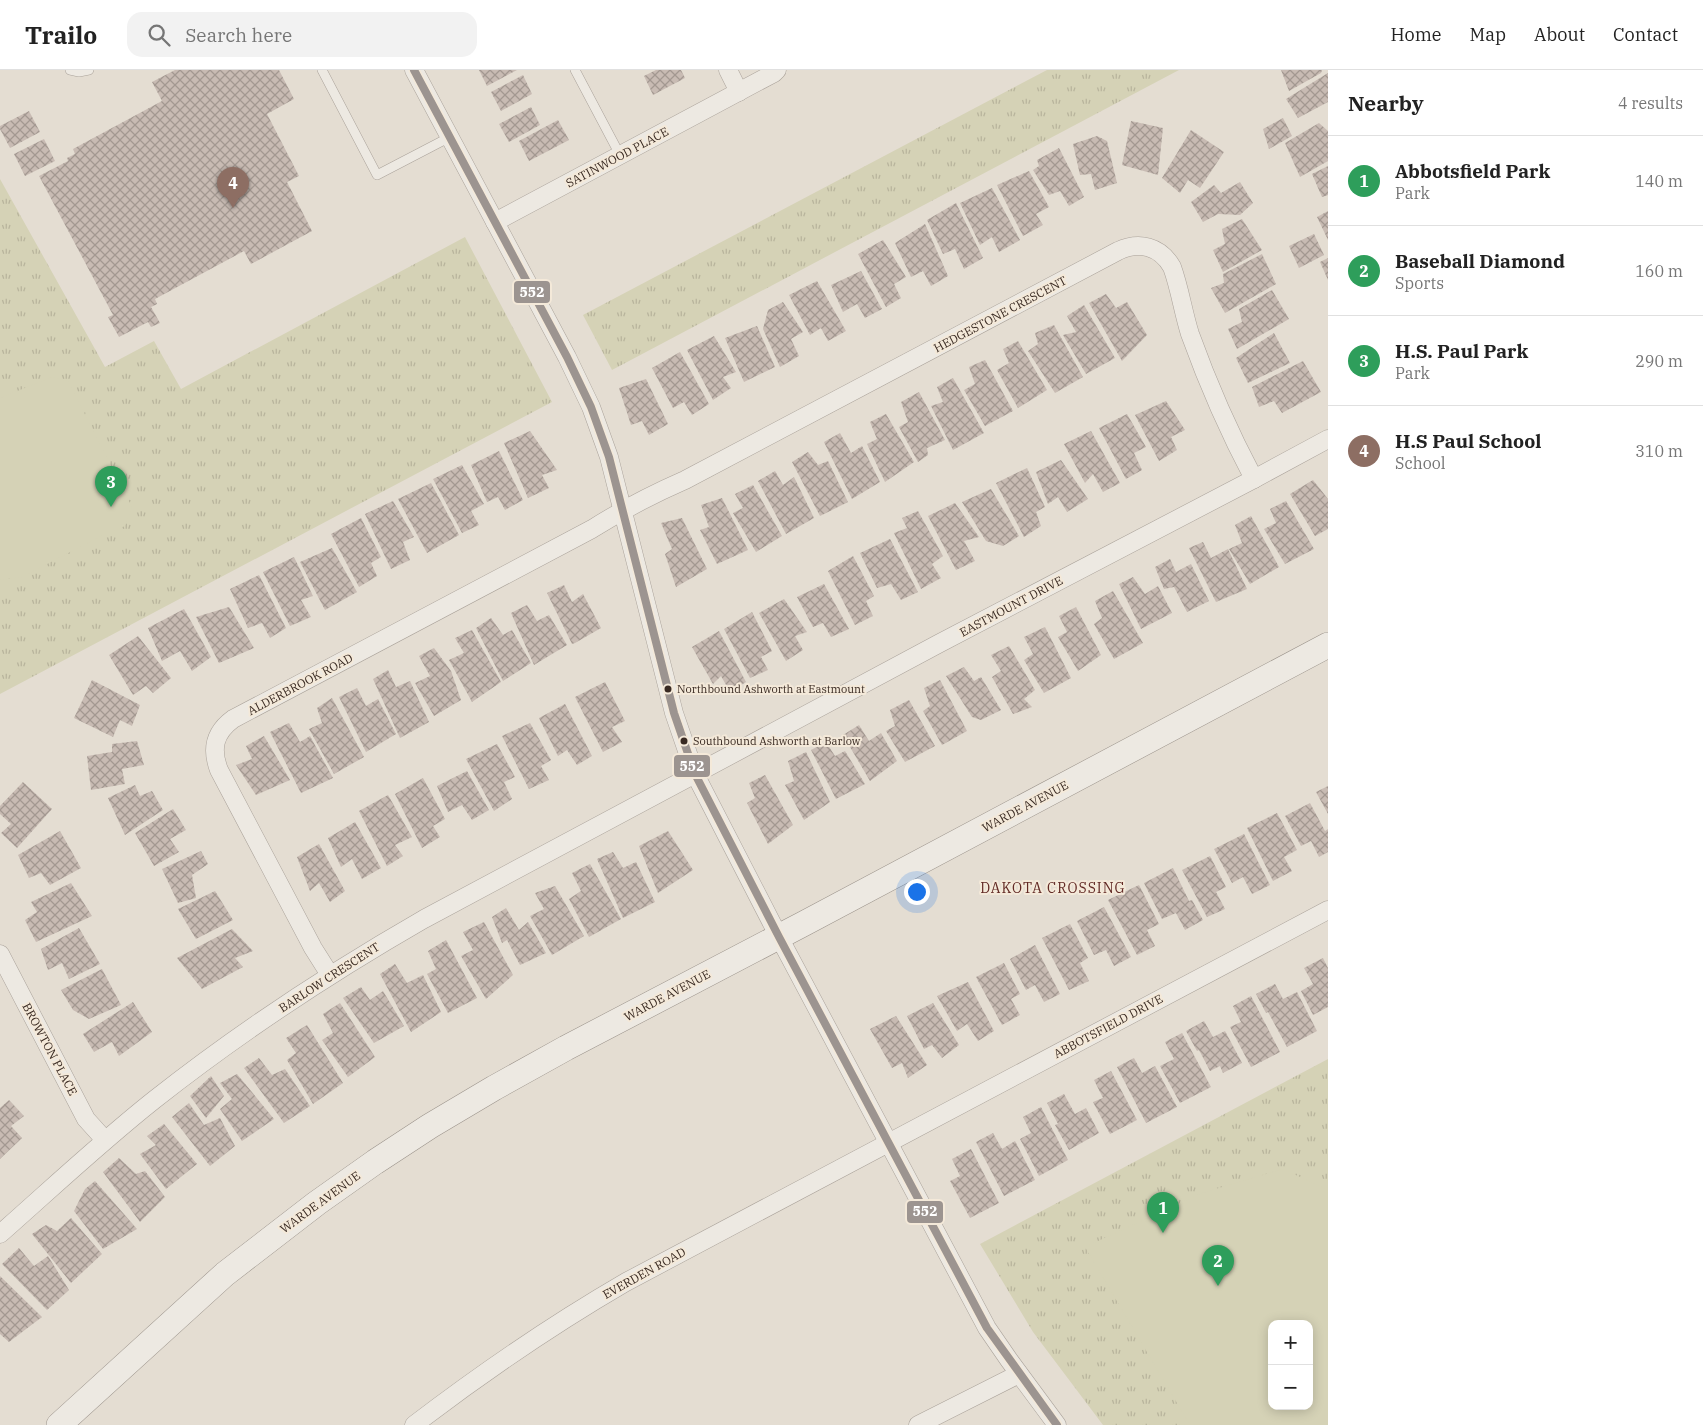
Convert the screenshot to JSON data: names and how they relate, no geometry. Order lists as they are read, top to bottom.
{
  "streets": {
    "main road": ["WARDE AVENUE"],
    "street": [
      "SATINWOOD PLACE",
      "HEDGESTONE CRESCENT",
      "EASTMOUNT DRIVE",
      "ALDERBROOK ROAD",
      "BARLOW CRESCENT",
      "ABBOTSFIELD DRIVE",
      "BROWTON PLACE",
      "EVERDEN ROAD"
    ]
  },
  "crossings": [
    ["HEDGESTONE CRESCENT", "EASTMOUNT DRIVE"],
    ["HEDGESTONE CRESCENT", "ALDERBROOK ROAD"],
    ["EASTMOUNT DRIVE", "BARLOW CRESCENT"],
    ["ALDERBROOK ROAD", "BARLOW CRESCENT"],
    ["BARLOW CRESCENT", "BROWTON PLACE"],
    ["ABBOTSFIELD DRIVE", "EVERDEN ROAD"]
  ],
  "districts": ["DAKOTA CROSSING"],
  "places": ["Northbound Ashworth at Eastmount", "Southbound Ashworth at Barlow"],
  "lines": ["transit line 552"],
  "page": {
    "header": "Trailo",
    "search": "Search here",
    "nav": [
      "Home",
      "Map",
      "About",
      "Contact"
    ],
    "heading": ["Nearby", "4 results"],
    "list": [
      {
        "mark": "1",
        "name": "Abbotsfield Park",
        "note": "Park",
        "value": "140 m"
      },
      {
        "mark": "2",
        "name": "Baseball Diamond",
        "note": "Sports",
        "value": "160 m"
      },
      {
        "mark": "3",
        "name": "H.S. Paul Park",
        "note": "Park",
        "value": "290 m"
      },
      {
        "mark": "4",
        "name": "H.S Paul School",
        "note": "School",
        "value": "310 m"
      }
    ],
    "pins": [
      "4",
      "3",
      "1",
      "2"
    ],
    "map_buttons": ["+", "−"]
  }
}
